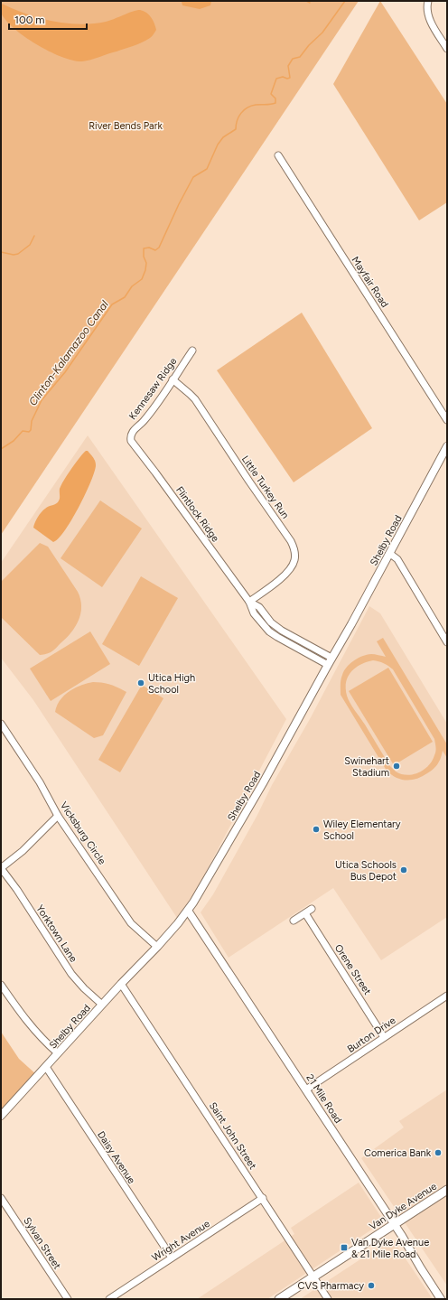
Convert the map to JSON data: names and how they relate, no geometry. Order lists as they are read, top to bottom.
{
  "streets": {
    "main road": ["Van Dyke Avenue"],
    "street": [
      "Mayfair Road",
      "Kennesaw Ridge",
      "Little Turkey Run",
      "Flintlock Ridge",
      "Shelby Road",
      "Vicksburg Circle",
      "Yorktown Lane",
      "Orene Street",
      "Burton Drive",
      "21 Mile Road",
      "Saint John Street",
      "Daisy Avenue",
      "Wright Avenue",
      "Sylvan Street"
    ]
  },
  "crossings": [
    ["Kennesaw Ridge", "Little Turkey Run"],
    ["Kennesaw Ridge", "Flintlock Ridge"],
    ["Little Turkey Run", "Flintlock Ridge"],
    ["Flintlock Ridge", "Shelby Road"],
    ["Shelby Road", "Vicksburg Circle"],
    ["Shelby Road", "Yorktown Lane"],
    ["Shelby Road", "21 Mile Road"],
    ["Shelby Road", "Saint John Street"],
    ["Shelby Road", "Daisy Avenue"],
    ["Orene Street", "Burton Drive"],
    ["Burton Drive", "21 Mile Road"],
    ["21 Mile Road", "Van Dyke Avenue"],
    ["Saint John Street", "Van Dyke Avenue"],
    ["Saint John Street", "Wright Avenue"],
    ["Daisy Avenue", "Wright Avenue"]
  ],
  "water": ["Clinton-Kalamazoo Canal"],
  "parks": ["River Bends Park"],
  "places": {
    "other": [
      "Utica High School",
      "Swinehart Stadium",
      "Wiley Elementary School",
      "Utica Schools Bus Depot",
      "Comerica Bank",
      "CVS Pharmacy"
    ],
    "transit": ["Van Dyke Avenue & 21 Mile Road"]
  },
  "scale_bar": "100 m"
}
